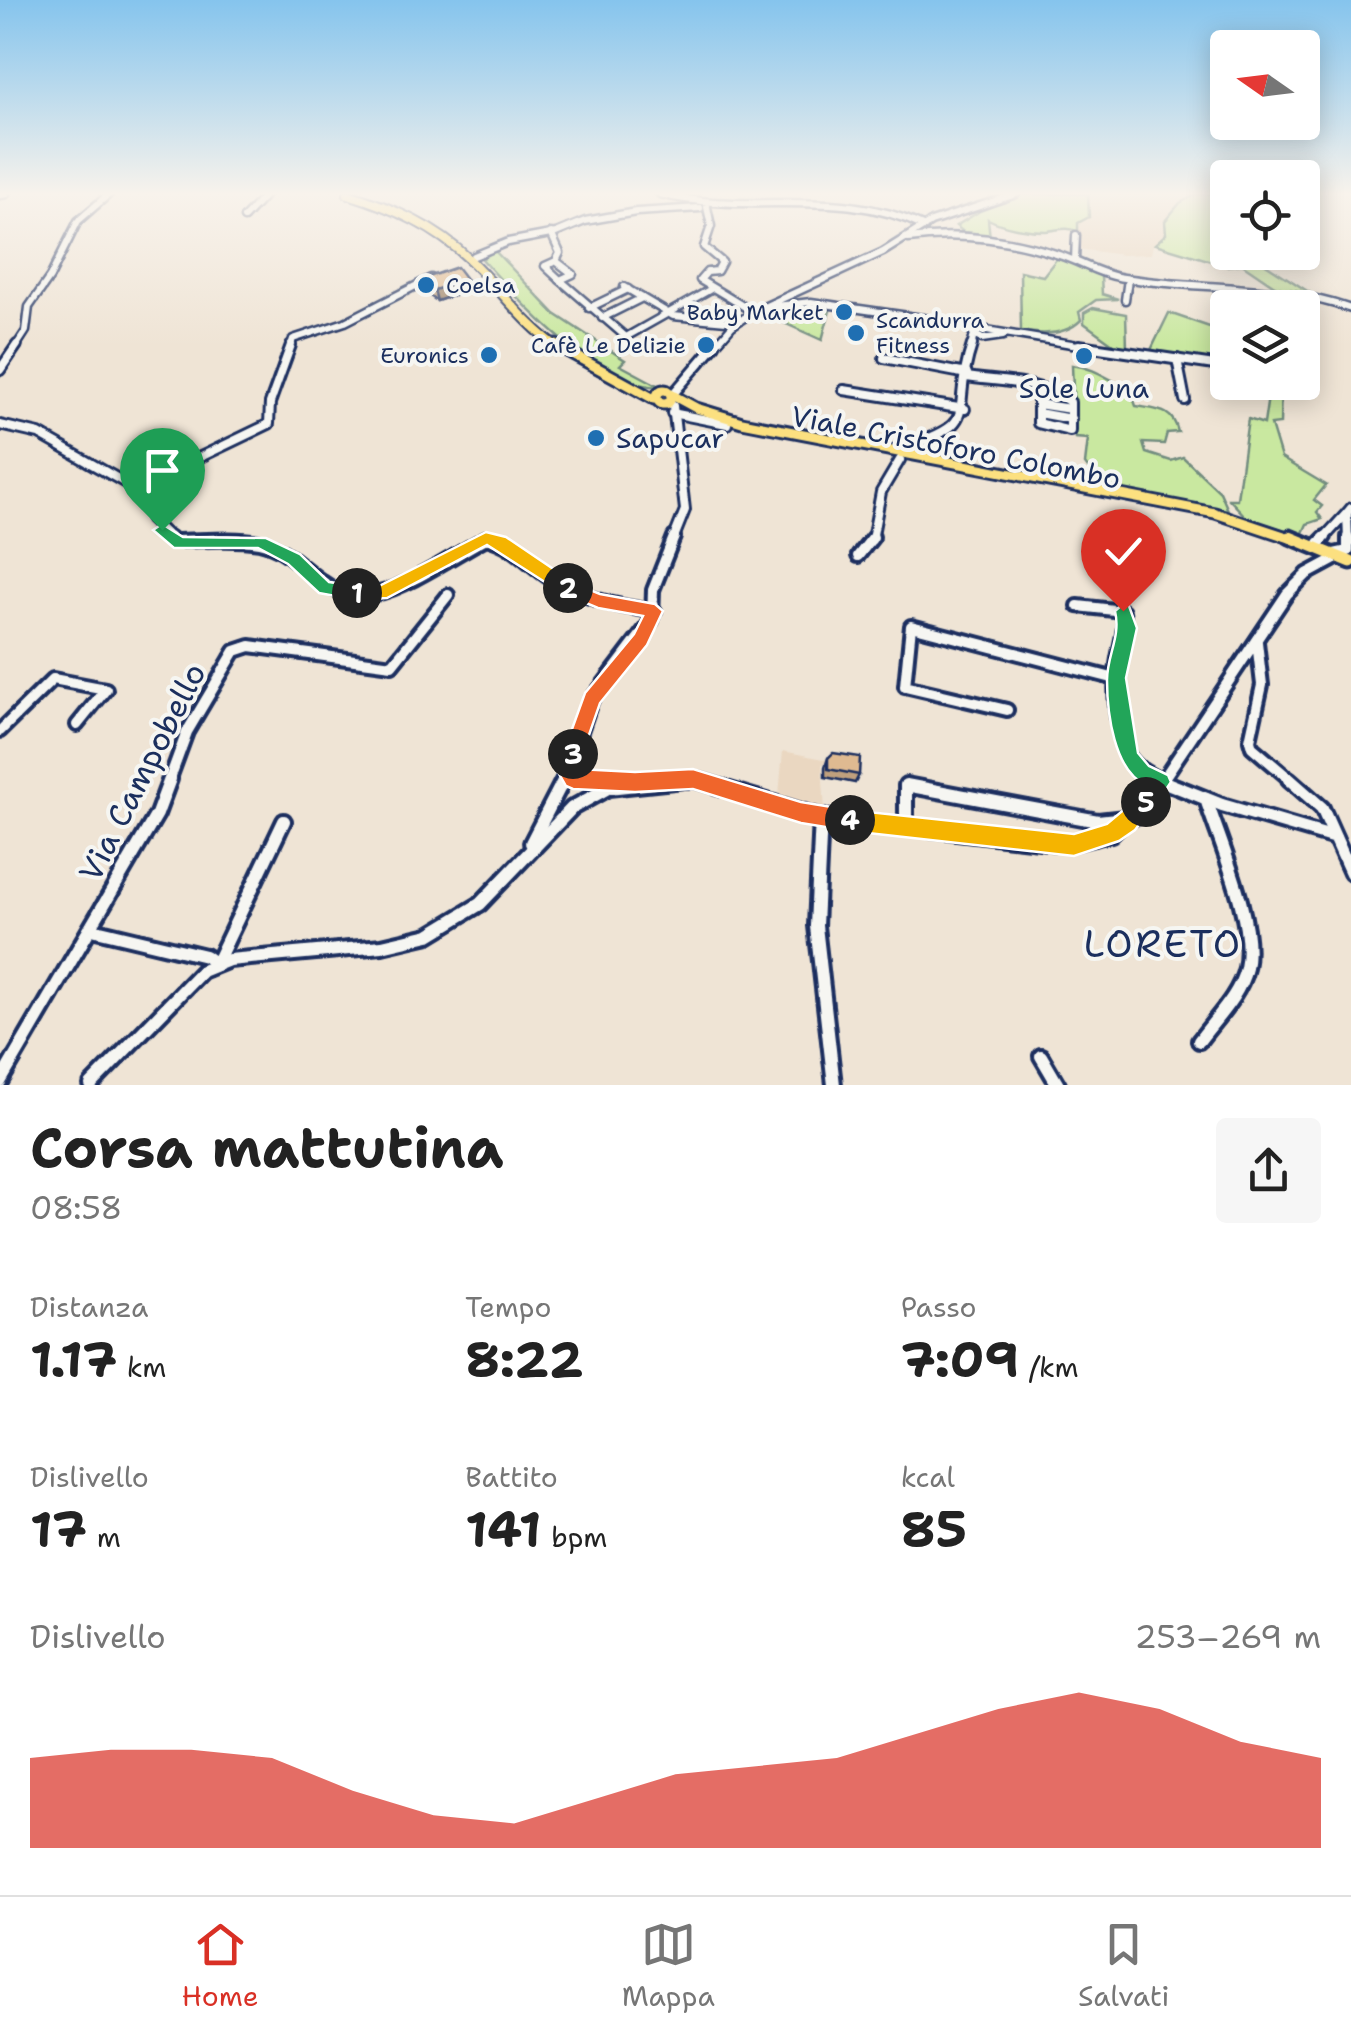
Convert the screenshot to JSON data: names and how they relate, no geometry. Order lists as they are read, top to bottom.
{
  "streets": {
    "main road": ["Viale Cristoforo Colombo"],
    "street": ["Via Campobello"]
  },
  "districts": ["LORETO"],
  "places": [
    "Coelsa",
    "Baby Market",
    "Scandurra Fitness",
    "Cafè Le Delizie",
    "Euronics",
    "Sole Luna",
    "Sapucar"
  ],
  "north": "left",
  "page": {
    "pins": [
      "2",
      "1",
      "3",
      "5",
      "4"
    ],
    "heading": ["Corsa mattutina", "08:58"],
    "stats": [
      ["Distanza", "1.17 km"],
      ["Tempo", "8:22"],
      ["Passo", "7:09 /km"],
      ["Dislivello", "17 m"],
      ["Battito", "141 bpm"],
      ["kcal", "85"]
    ],
    "chart": ["Dislivello", "253–269 m"],
    "tabs": ["Home", "Mappa", "Salvati"]
  }
}
